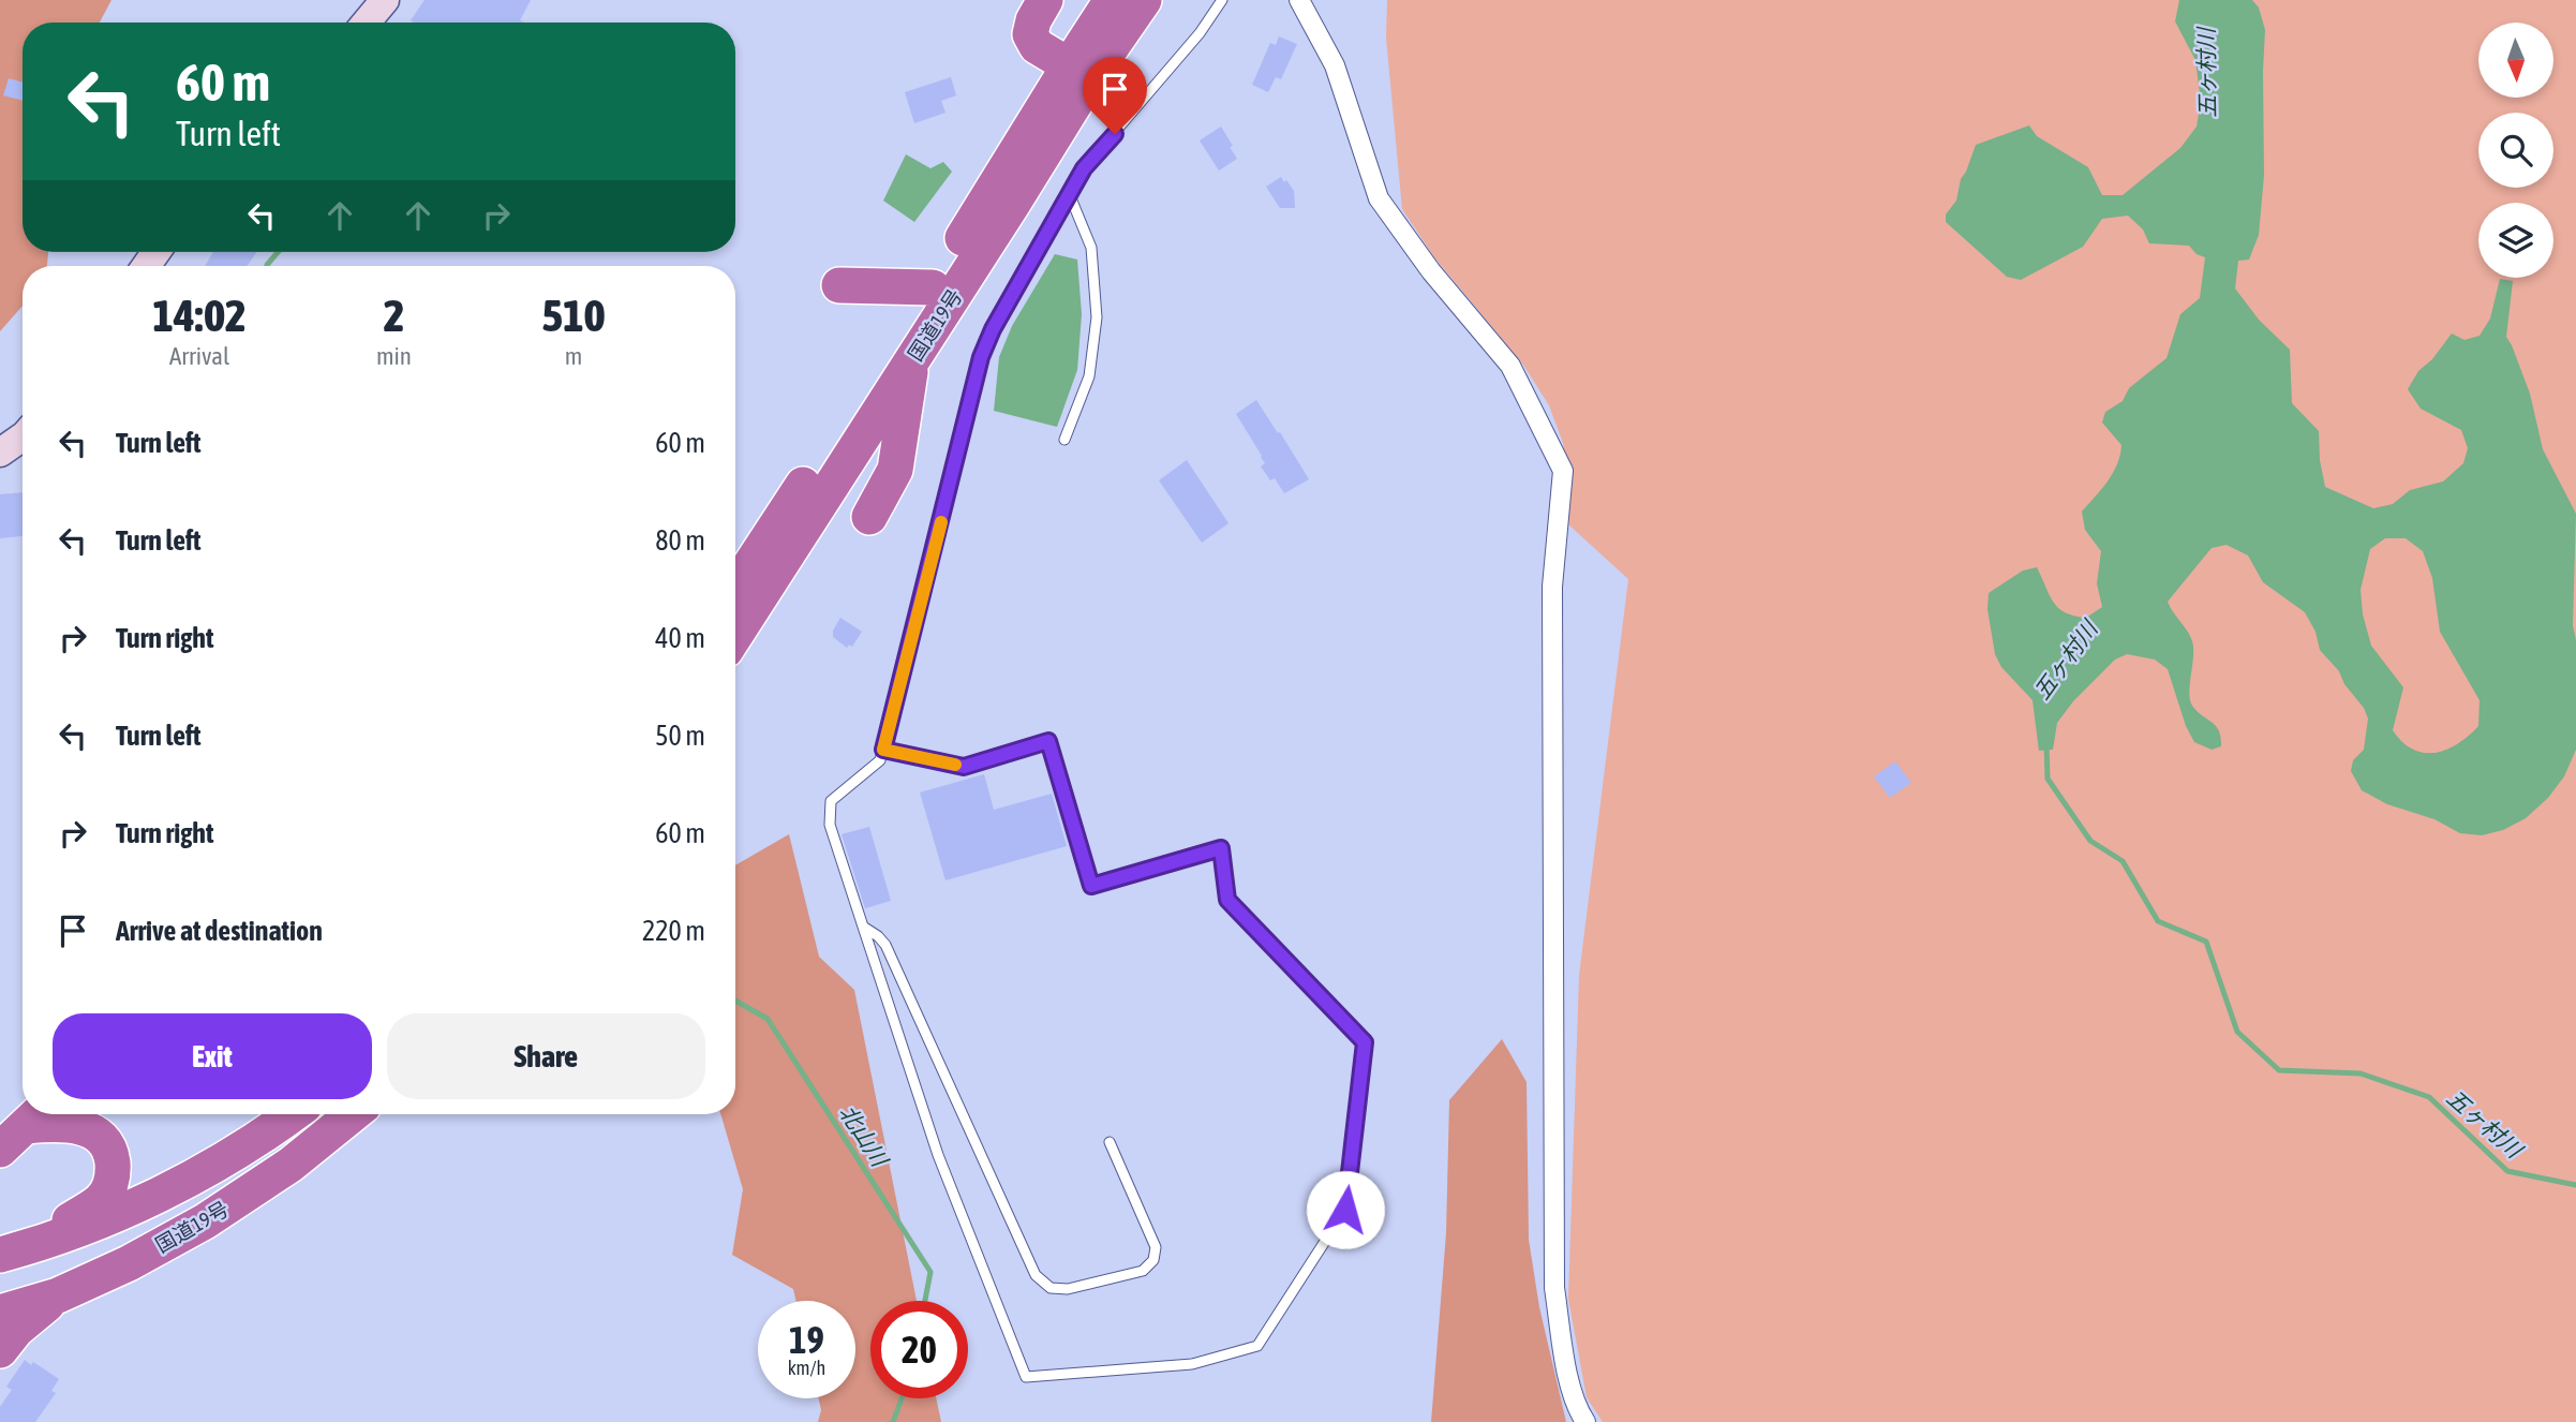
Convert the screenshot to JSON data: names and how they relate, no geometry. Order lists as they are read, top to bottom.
{
  "streets": {
    "highway": ["国道19号"]
  },
  "water": ["五ヶ村川", "北山川"],
  "north": "bottom",
  "page": {
    "turn": ["60 m", "Turn left"],
    "eta": [
      "14:02",
      "Arrival",
      "2",
      "min",
      "510",
      "m"
    ],
    "list": [
      {
        "name": "Turn left",
        "value": "60 m"
      },
      {
        "name": "Turn left",
        "value": "80 m"
      },
      {
        "name": "Turn right",
        "value": "40 m"
      },
      {
        "name": "Turn left",
        "value": "50 m"
      },
      {
        "name": "Turn right",
        "value": "60 m"
      },
      {
        "name": "Arrive at destination",
        "value": "220 m"
      }
    ],
    "buttons": ["Exit", "Share"],
    "speed": "19 km/h",
    "limit": "20"
  }
}
